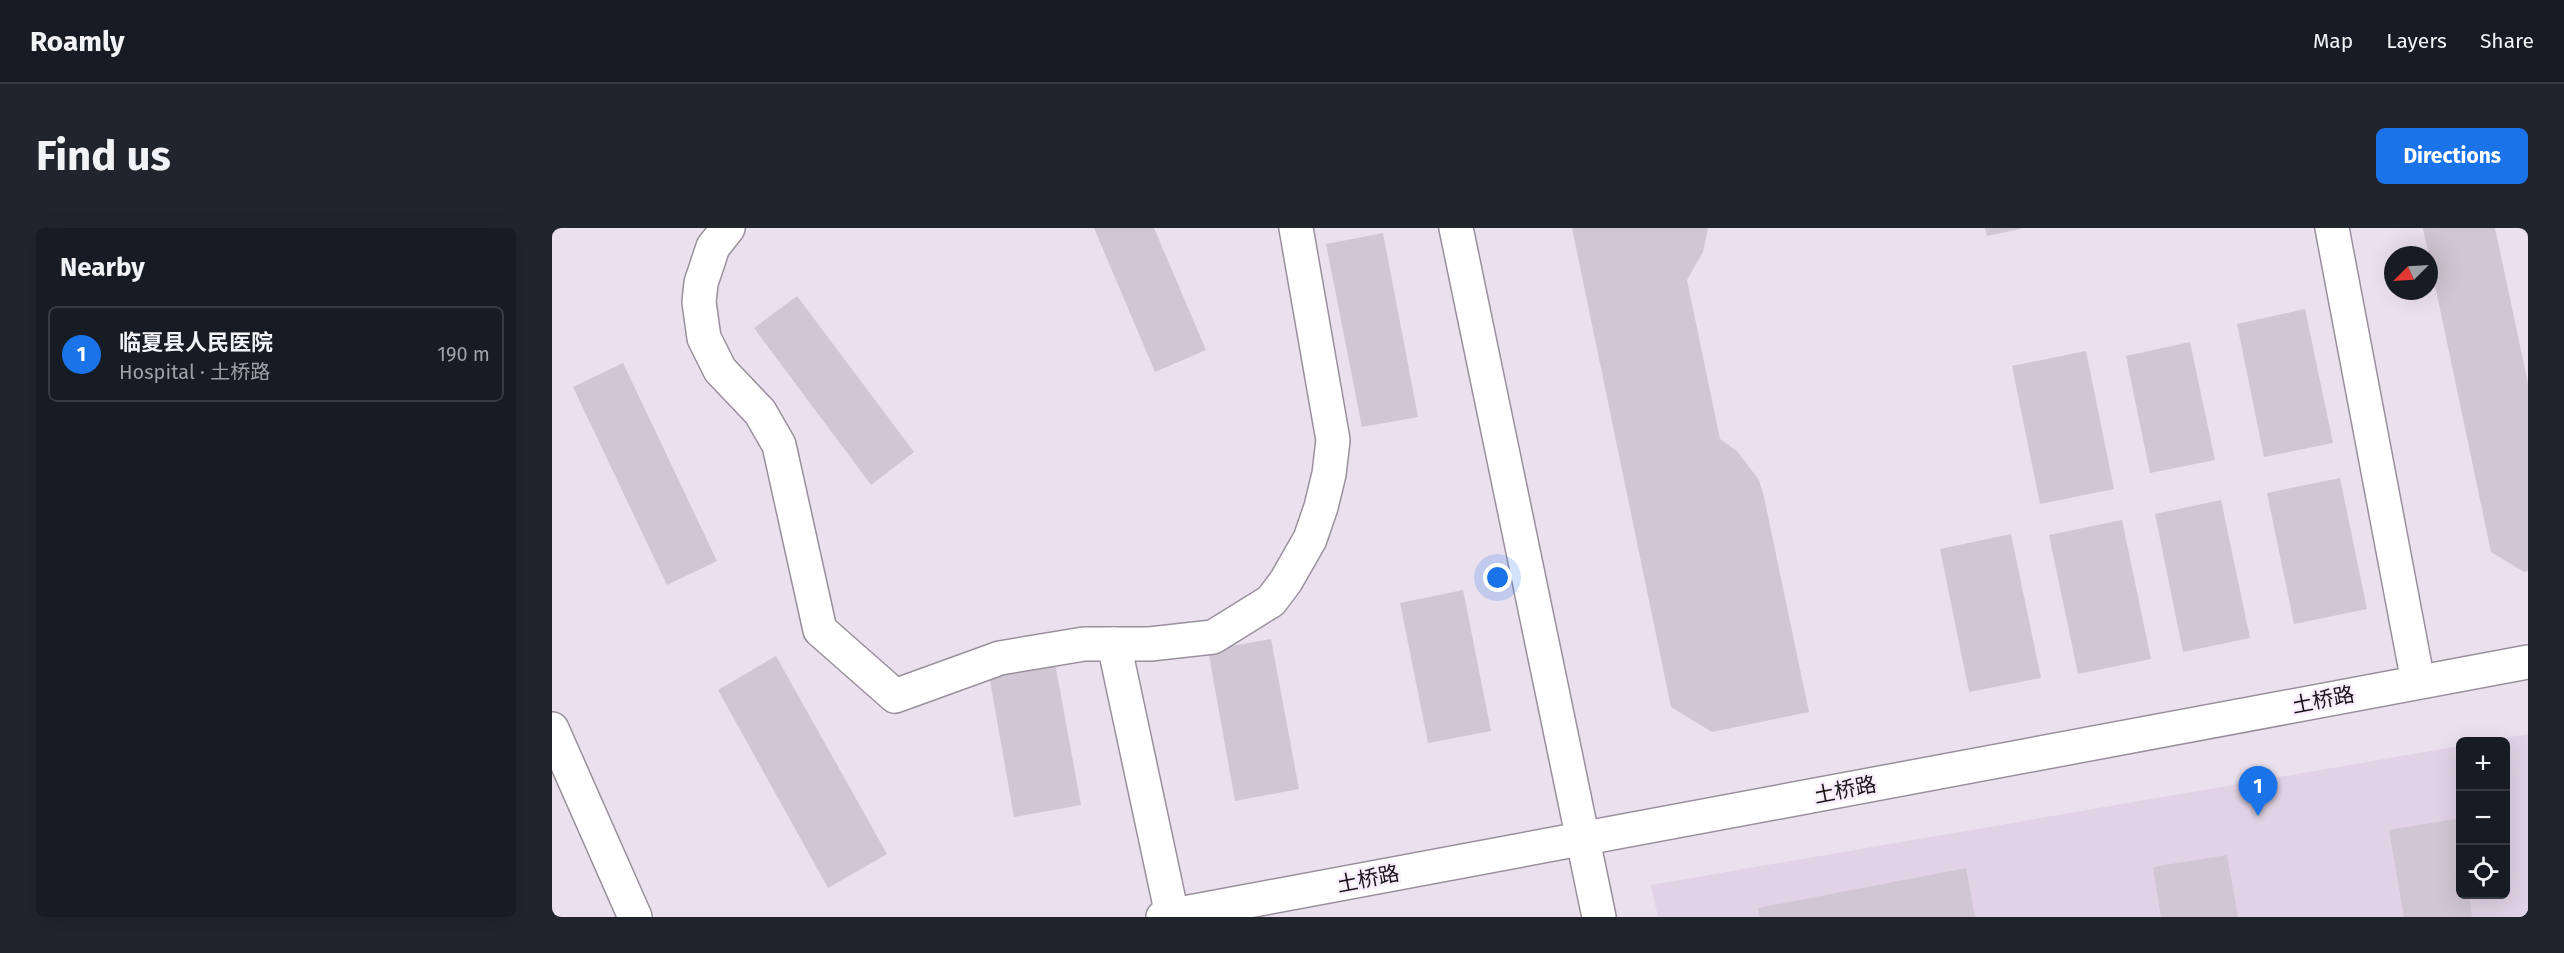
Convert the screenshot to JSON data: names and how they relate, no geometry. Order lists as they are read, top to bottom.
{
  "streets": {
    "street": ["土桥路"]
  },
  "north": "bottom left",
  "page": {
    "header": "Roamly",
    "nav": ["Map", "Layers", "Share"],
    "buttons": "Directions",
    "title": "Find us",
    "heading": "Nearby",
    "list": [
      {
        "mark": "1",
        "name": "临夏县人民医院",
        "note": "Hospital · 土桥路",
        "value": "190 m"
      }
    ],
    "map_buttons": ["+", "−"],
    "pins": "1"
  }
}
